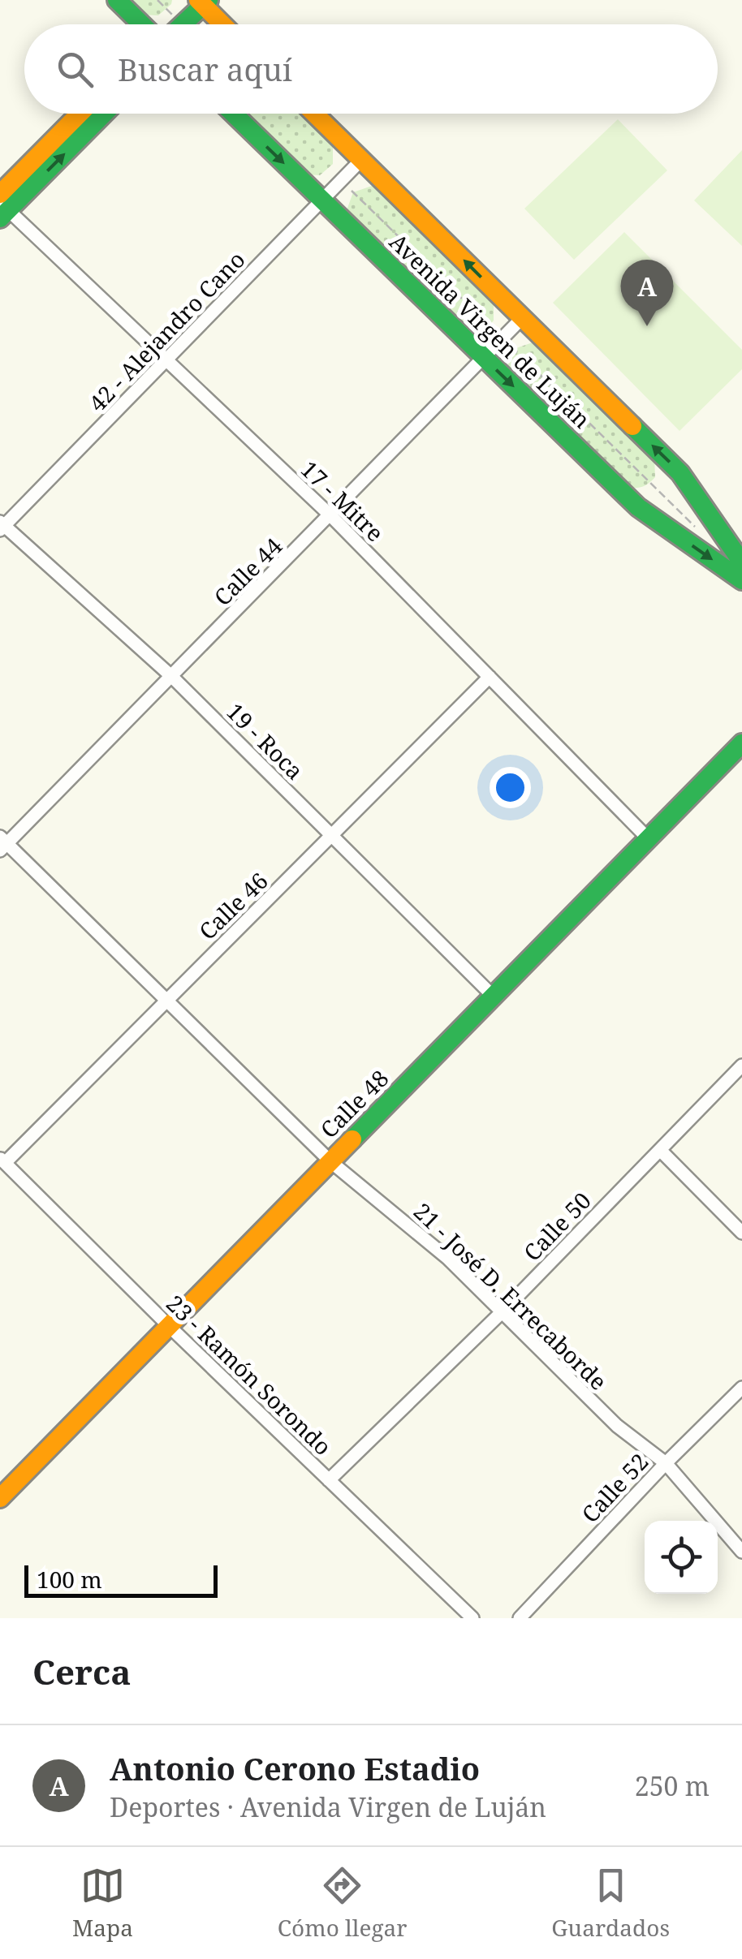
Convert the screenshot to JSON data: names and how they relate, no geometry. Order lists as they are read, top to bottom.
{
  "streets": {
    "street": [
      "Avenida Virgen de Luján",
      "42 - Alejandro Cano",
      "17 - Mitre",
      "Calle 44",
      "19 - Roca",
      "Calle 46",
      "Calle 48",
      "Calle 50",
      "21 - José D. Errecaborde",
      "23 - Ramón Sorondo",
      "Calle 52"
    ]
  },
  "crossings": [
    ["Avenida Virgen de Luján", "42 - Alejandro Cano"],
    ["Avenida Virgen de Luján", "Calle 44"],
    ["42 - Alejandro Cano", "17 - Mitre"],
    ["42 - Alejandro Cano", "19 - Roca"],
    ["17 - Mitre", "Calle 44"],
    ["17 - Mitre", "Calle 46"],
    ["17 - Mitre", "Calle 48"],
    ["Calle 44", "19 - Roca"],
    ["Calle 44", "21 - José D. Errecaborde"],
    ["19 - Roca", "Calle 46"],
    ["19 - Roca", "Calle 48"],
    ["Calle 46", "21 - José D. Errecaborde"],
    ["Calle 46", "23 - Ramón Sorondo"],
    ["Calle 48", "21 - José D. Errecaborde"],
    ["Calle 48", "23 - Ramón Sorondo"],
    ["Calle 50", "21 - José D. Errecaborde"],
    ["Calle 50", "23 - Ramón Sorondo"],
    ["21 - José D. Errecaborde", "Calle 52"]
  ],
  "scale_bar": "100 m",
  "page": {
    "search": "Buscar aquí",
    "pins": "A",
    "scale": "100 m",
    "heading": "Cerca",
    "list": [
      {
        "mark": "A",
        "name": "Antonio Cerono Estadio",
        "note": "Deportes · Avenida Virgen de Luján",
        "value": "250 m"
      }
    ],
    "nav": ["Mapa", "Cómo llegar", "Guardados"]
  }
}
